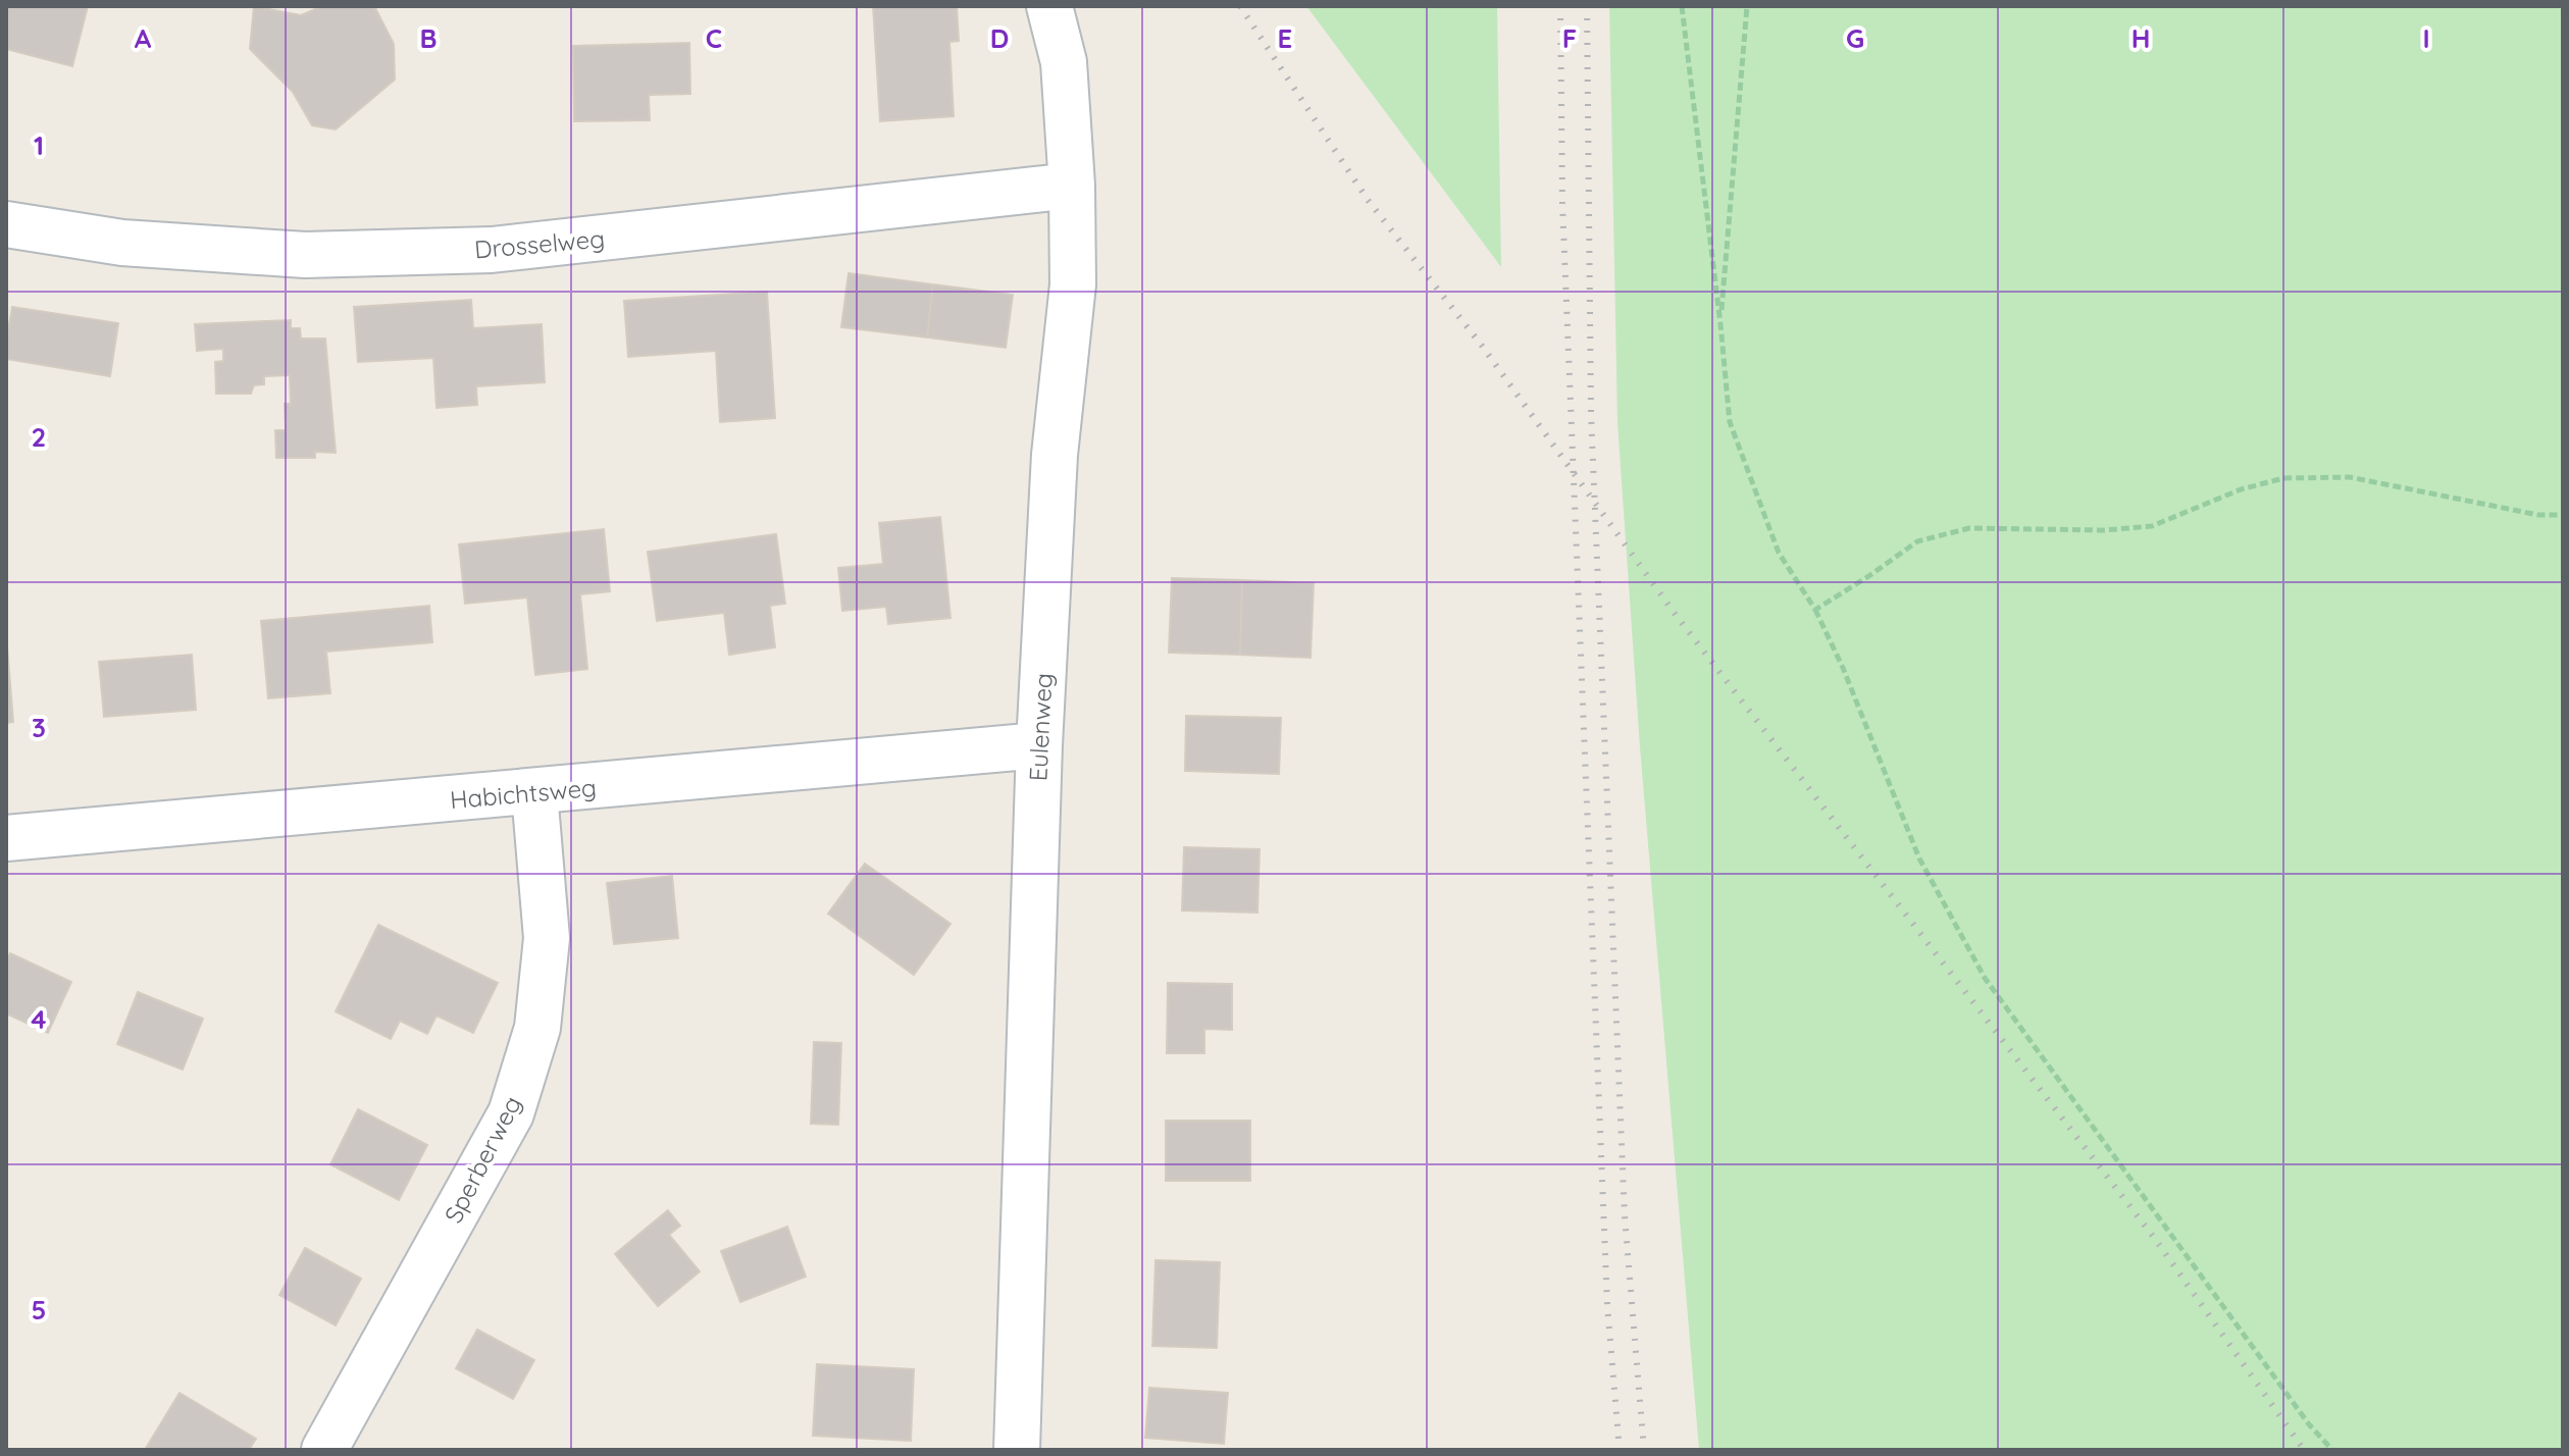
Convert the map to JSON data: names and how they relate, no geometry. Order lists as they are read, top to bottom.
{
  "streets": {
    "street": [
      "Drosselweg",
      "Eulenweg",
      "Habichtsweg",
      "Sperberweg"
    ]
  },
  "crossings": [
    ["Drosselweg", "Eulenweg"],
    ["Eulenweg", "Habichtsweg"],
    ["Habichtsweg", "Sperberweg"]
  ],
  "grid": {
    "columns": [
      "A",
      "B",
      "C",
      "D",
      "E",
      "F",
      "G",
      "H",
      "I"
    ],
    "rows": [
      "1",
      "2",
      "3",
      "4",
      "5"
    ]
  }
}
